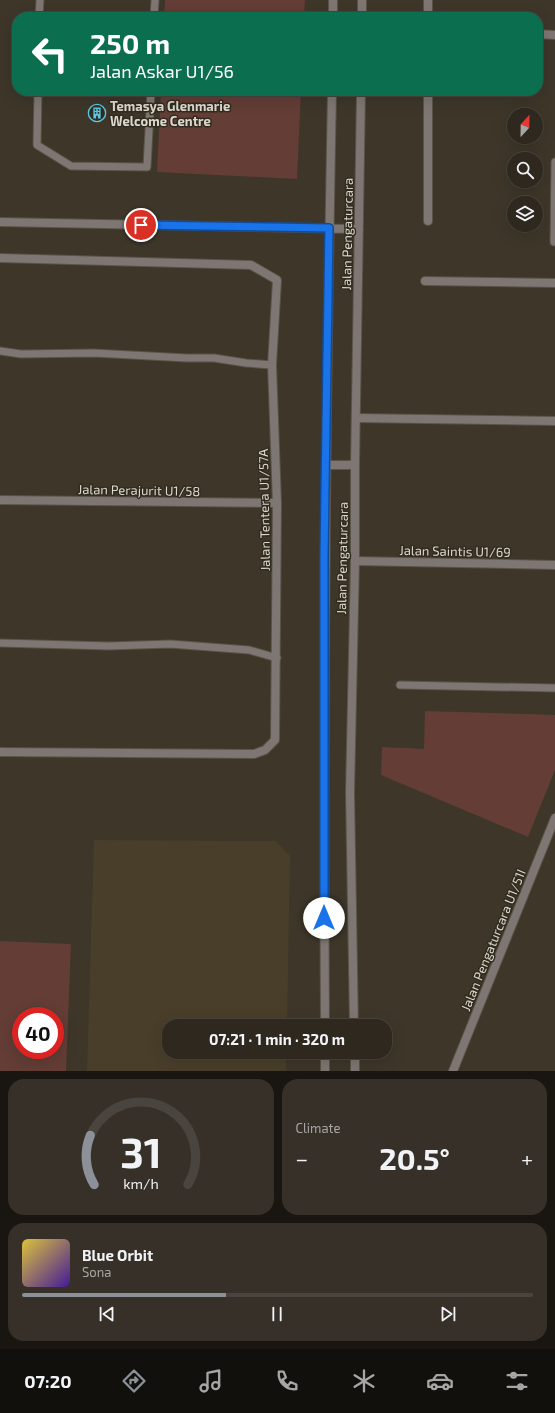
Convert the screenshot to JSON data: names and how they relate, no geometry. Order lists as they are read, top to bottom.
{
  "streets": {
    "street": [
      "Jalan Pengaturcara",
      "Jalan Perajurit U1/58",
      "Jalan Tentera U1/57A",
      "Jalan Saintis U1/69",
      "Jalan Pengaturcara U1/51I"
    ]
  },
  "crossings": [
    ["Jalan Pengaturcara", "Jalan Saintis U1/69"],
    ["Jalan Perajurit U1/58", "Jalan Tentera U1/57A"]
  ],
  "places": {
    "building": ["Temasya Glenmarie Welcome Centre"]
  },
  "north": "top",
  "page": {
    "turn": ["250 m", "Jalan Askar U1/56"],
    "limit": "40",
    "trip": "07:21 · 1 min · 320 m",
    "tile": "Climate",
    "heat": ["−", "20.5°", "+"],
    "song": ["Blue Orbit", "Sona"],
    "tabs": "07:20",
    "gauge": ["31", "km/h"]
  }
}
